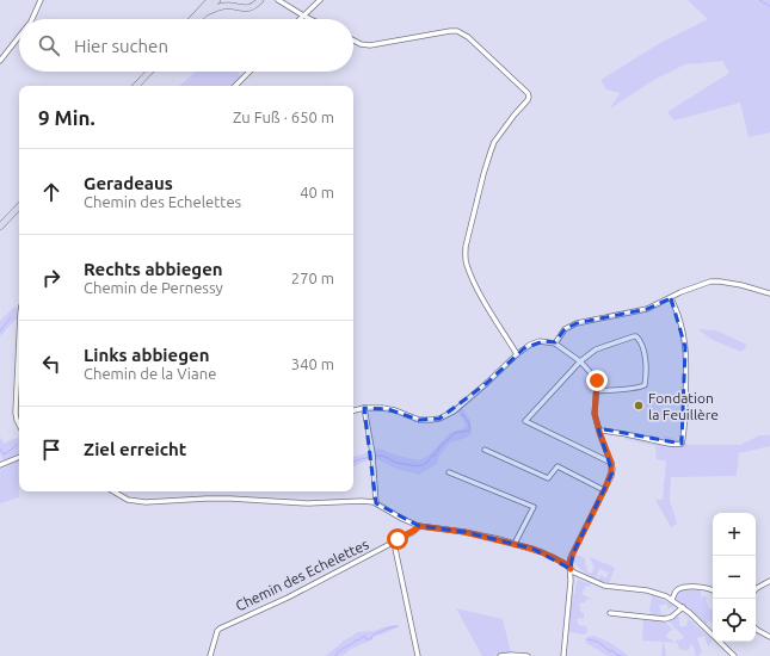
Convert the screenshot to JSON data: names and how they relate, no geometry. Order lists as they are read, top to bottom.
{
  "streets": {
    "street": ["Chemin des Echelettes"]
  },
  "places": ["Fondation la Feuillère"],
  "page": {
    "search": "Hier suchen",
    "heading": ["9 Min.", "Zu Fuß · 650 m"],
    "list": [
      ["Geradeaus", "Chemin des Echelettes", "40 m"],
      ["Rechts abbiegen", "Chemin de Pernessy", "270 m"],
      ["Links abbiegen", "Chemin de la Viane", "340 m"],
      "Ziel erreicht"
    ],
    "map_buttons": ["+", "−"]
  }
}
